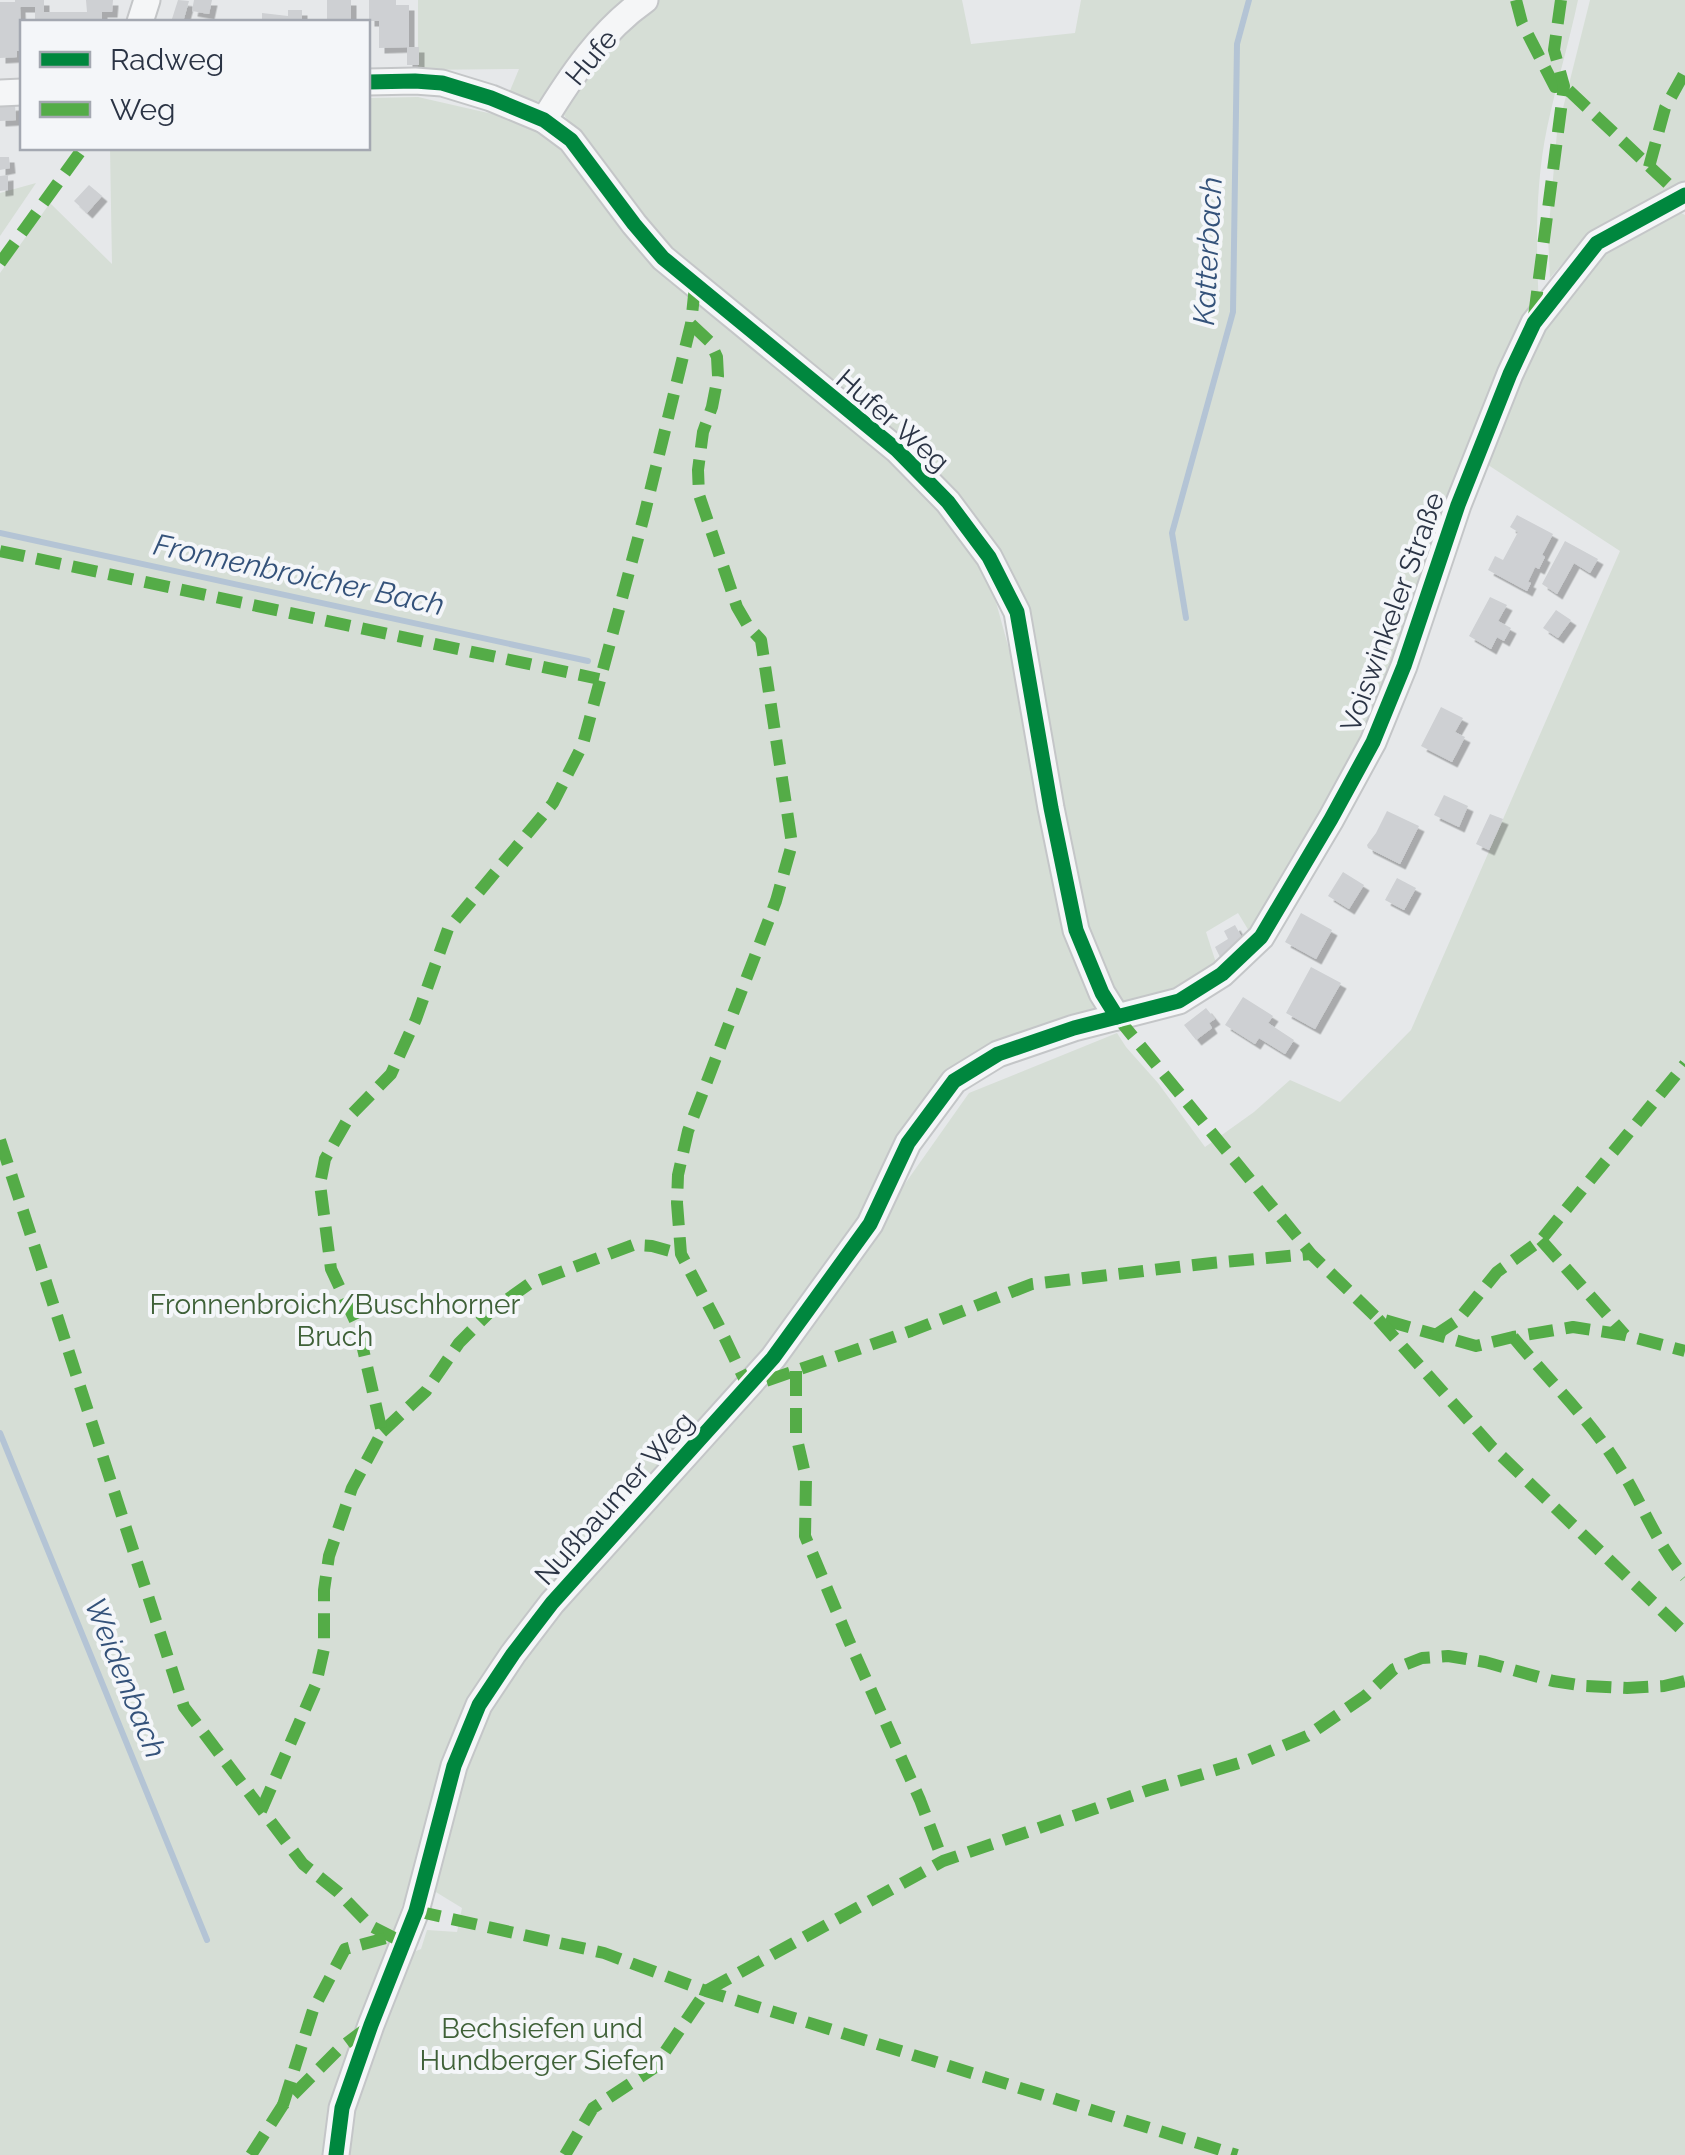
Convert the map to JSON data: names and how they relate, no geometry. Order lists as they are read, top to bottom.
{
  "streets": {
    "street": [
      "Hufe",
      "Hufer Weg",
      "Voiswinkeler Straße",
      "Nußbaumer Weg"
    ]
  },
  "crossings": [
    ["Hufe", "Hufer Weg"],
    ["Hufer Weg", "Voiswinkeler Straße"],
    ["Hufer Weg", "Nußbaumer Weg"],
    ["Voiswinkeler Straße", "Nußbaumer Weg"]
  ],
  "water": ["Katterbach", "Fronnenbroicher Bach", "Weidenbach"],
  "parks": ["Fronnenbroich/Buschhorner Bruch", "Bechsiefen und Hundberger Siefen"],
  "legend": ["Radweg", "Weg"]
}
